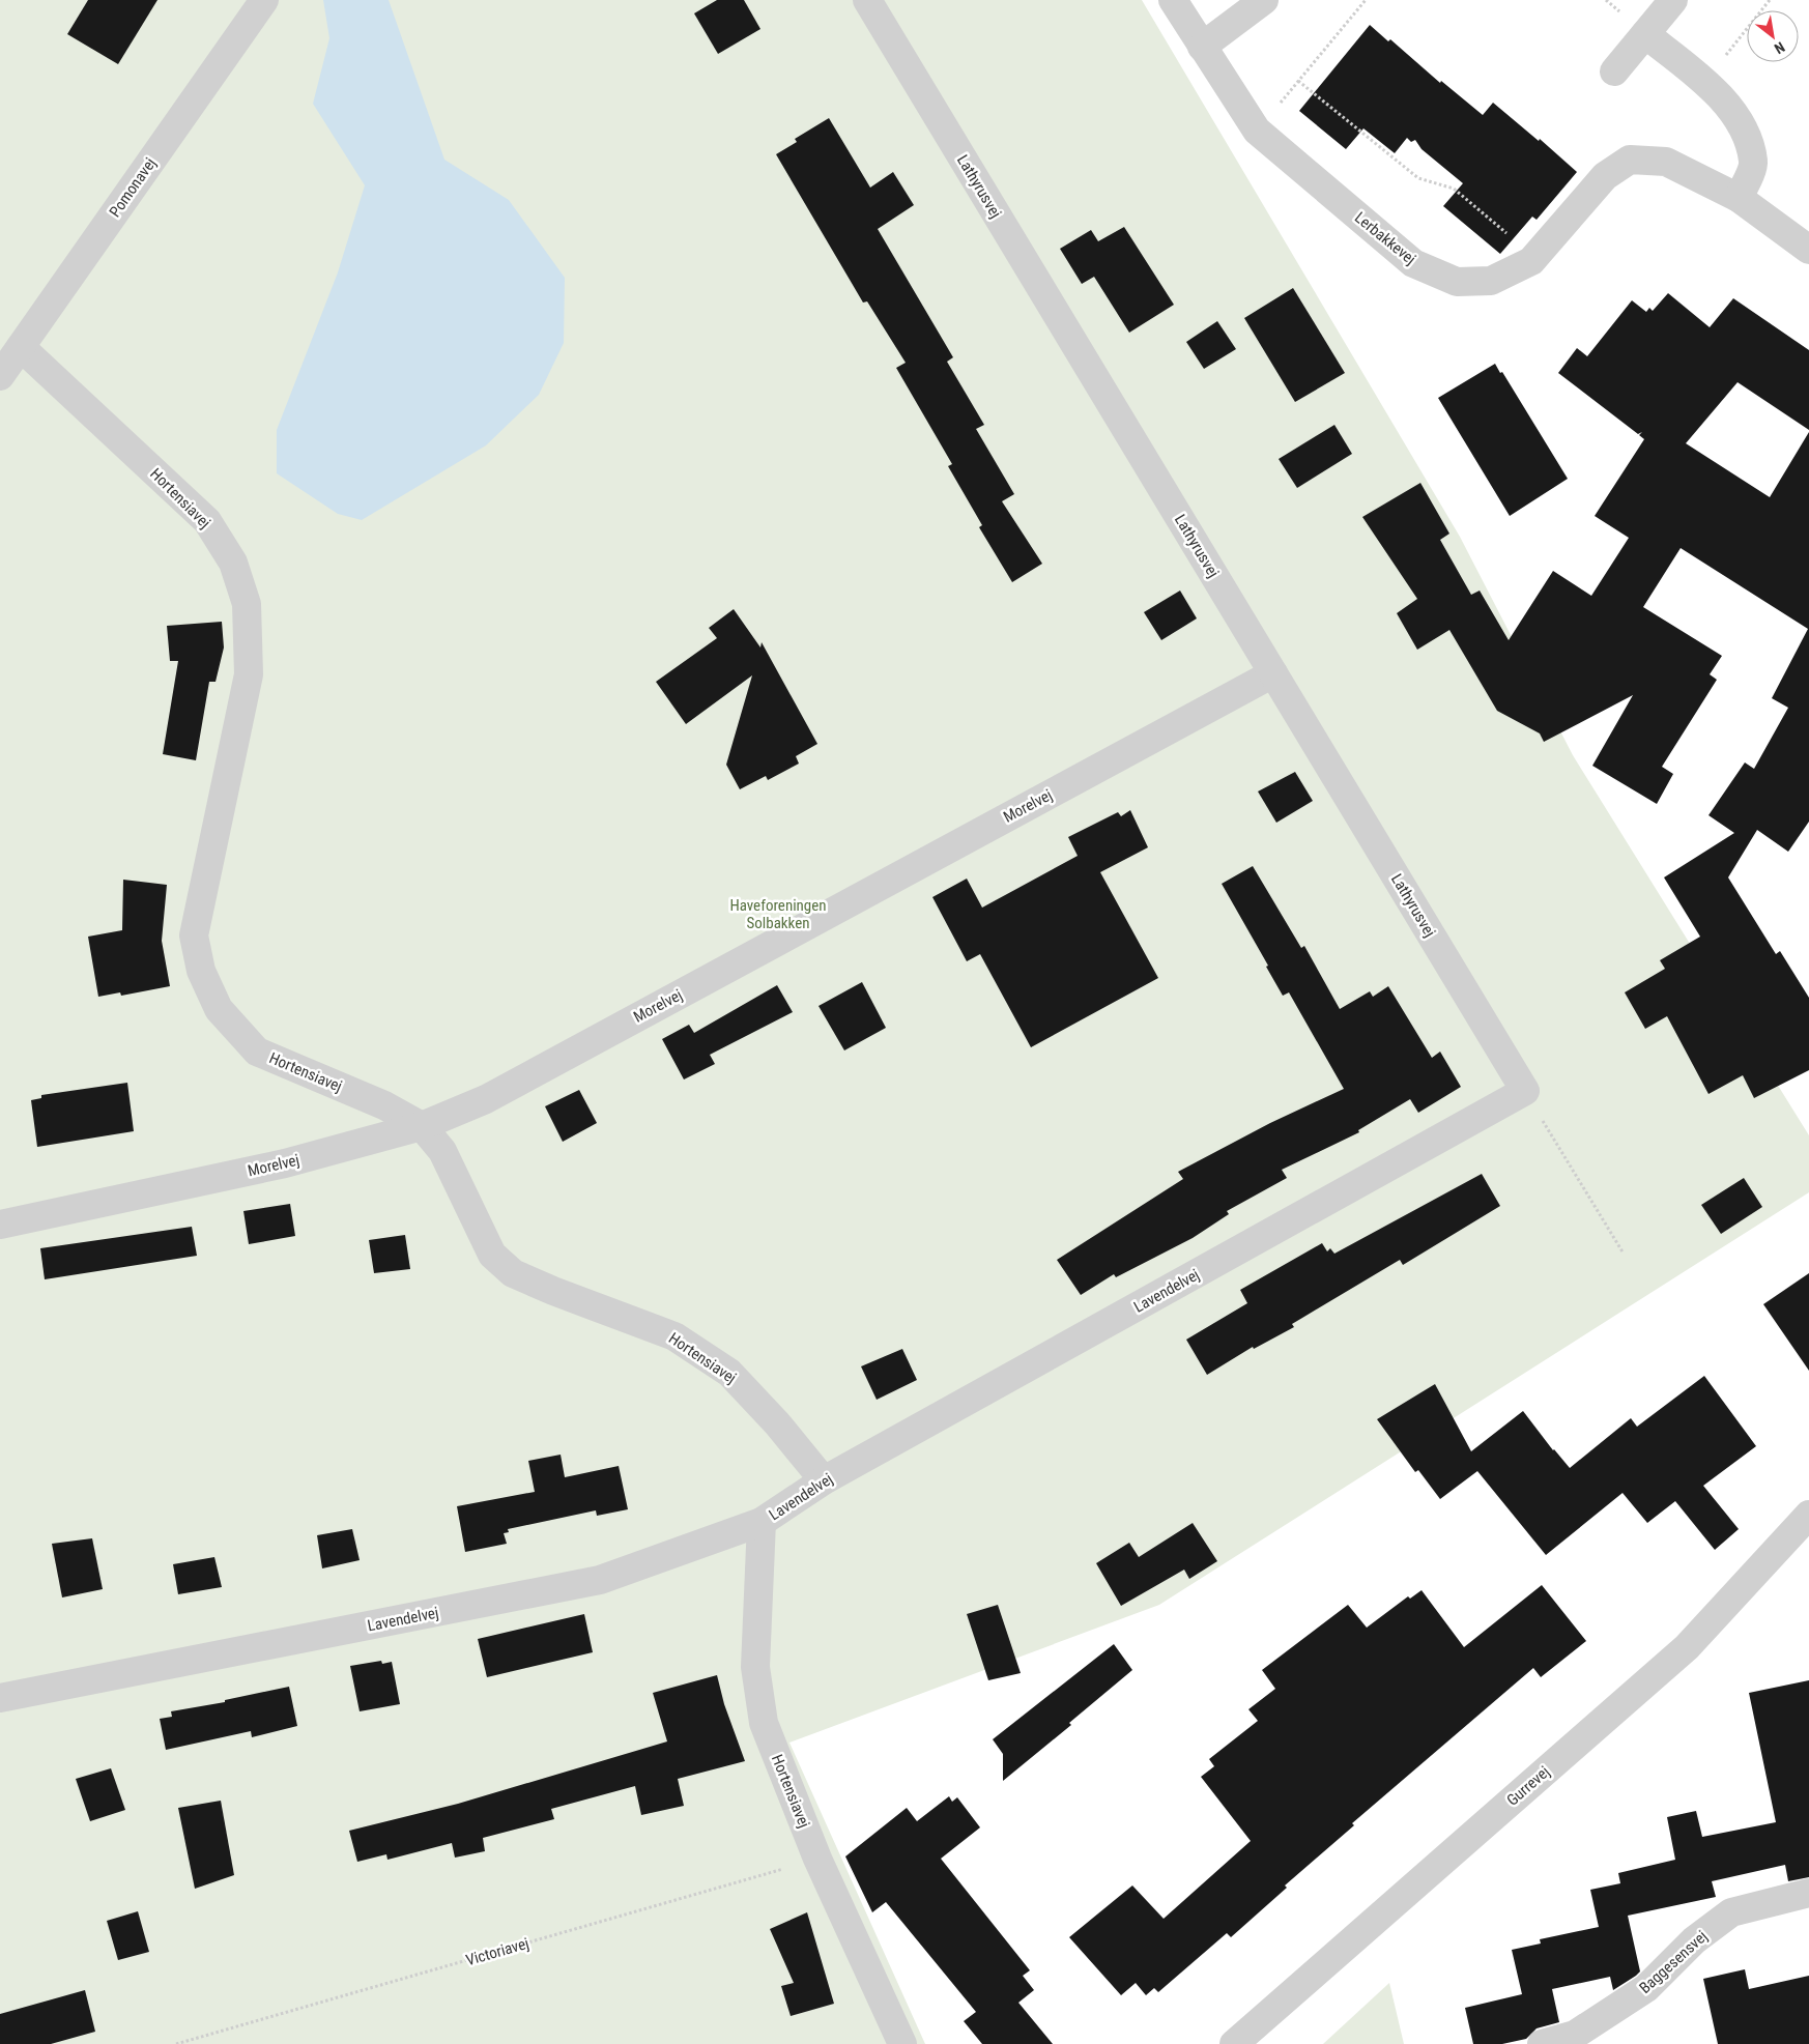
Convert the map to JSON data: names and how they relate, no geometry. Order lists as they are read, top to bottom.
{
  "streets": {
    "street": [
      "Lathyrusvej",
      "Pomonavej",
      "Lerbakkevej",
      "Hortensiavej",
      "Morelvej",
      "Lavendelvej",
      "Gurrevej",
      "Baggesensvej"
    ],
    "path": ["Victoriavej"]
  },
  "crossings": [
    ["Lathyrusvej", "Morelvej"],
    ["Lathyrusvej", "Lavendelvej"],
    ["Pomonavej", "Hortensiavej"],
    ["Hortensiavej", "Morelvej"],
    ["Hortensiavej", "Lavendelvej"],
    ["Hortensiavej", "Victoriavej"]
  ],
  "parks": ["Haveforeningen Solbakken"],
  "north": "bottom right"
}
